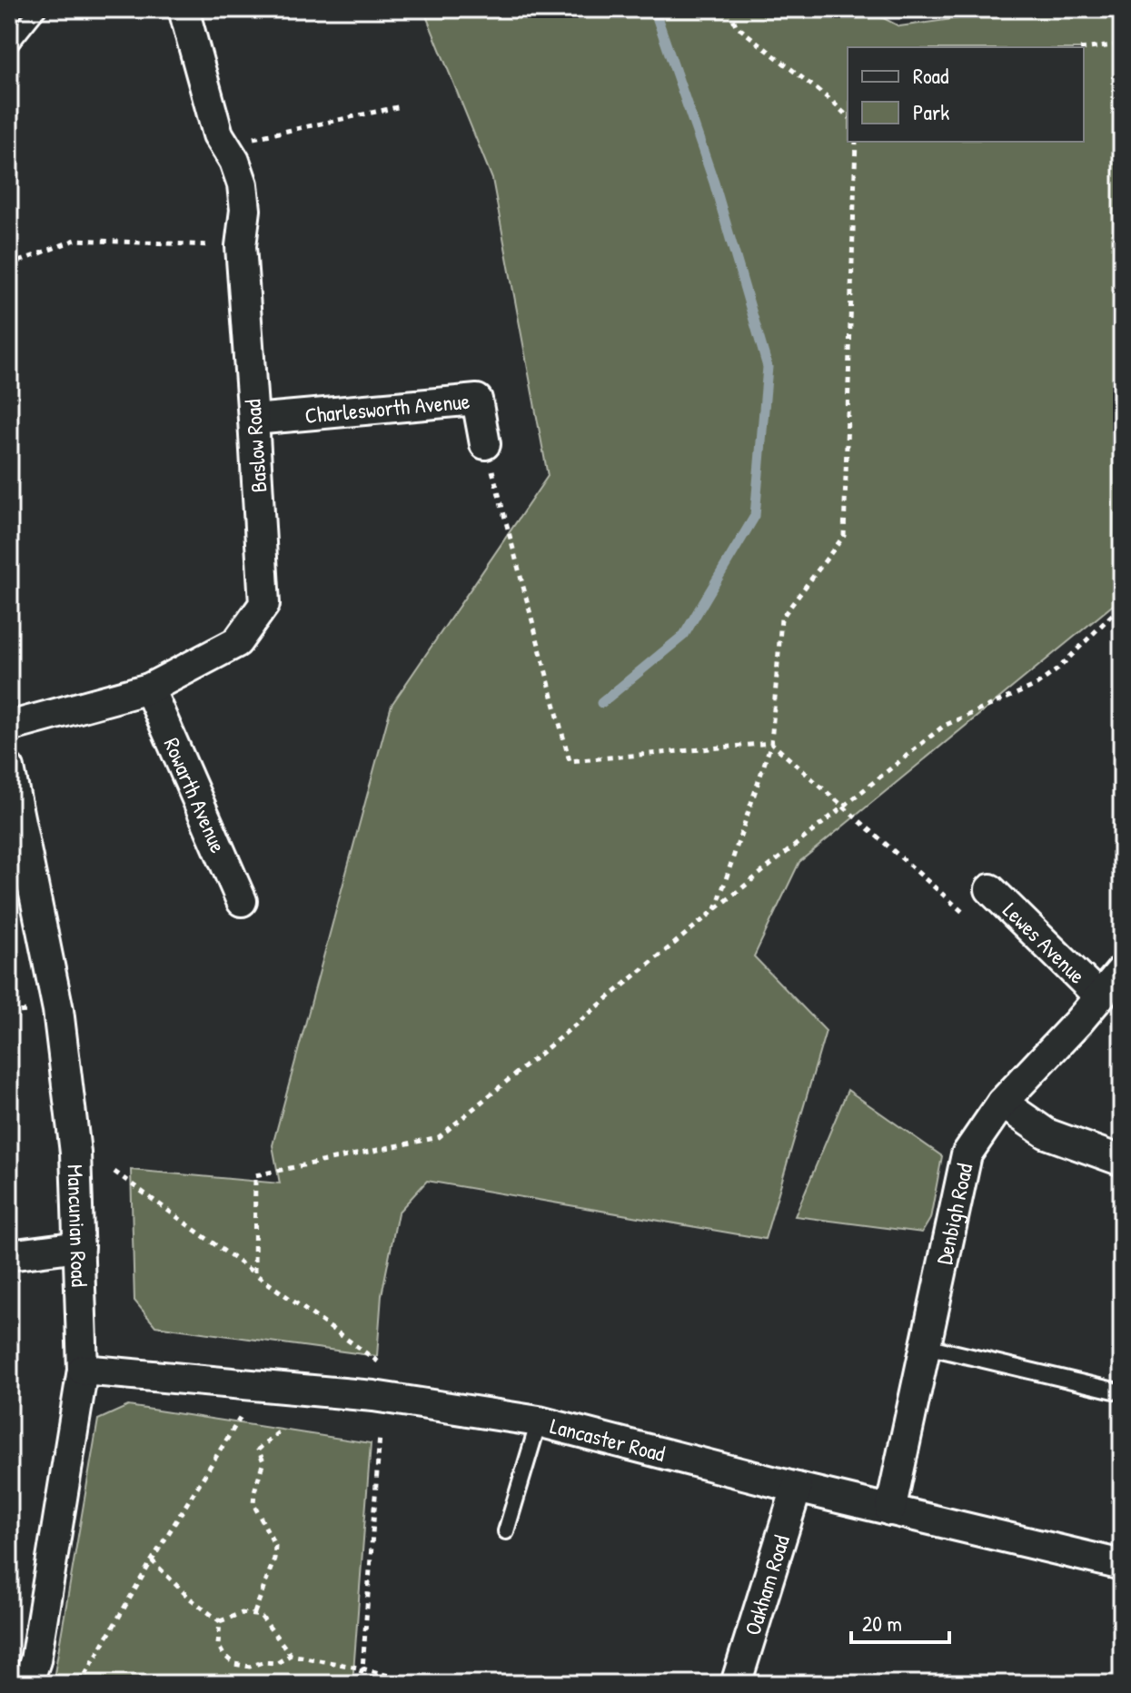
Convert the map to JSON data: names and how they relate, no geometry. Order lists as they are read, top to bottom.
{
  "streets": {
    "street": [
      "Charlesworth Avenue",
      "Baslow Road",
      "Rowarth Avenue",
      "Lewes Avenue",
      "Denbigh Road",
      "Mancunian Road",
      "Lancaster Road",
      "Oakham Road"
    ]
  },
  "crossings": [
    ["Charlesworth Avenue", "Baslow Road"],
    ["Baslow Road", "Rowarth Avenue"],
    ["Lewes Avenue", "Denbigh Road"],
    ["Denbigh Road", "Lancaster Road"],
    ["Mancunian Road", "Lancaster Road"],
    ["Lancaster Road", "Oakham Road"]
  ],
  "legend": ["Road", "Park"],
  "scale_bar": "20 m"
}
